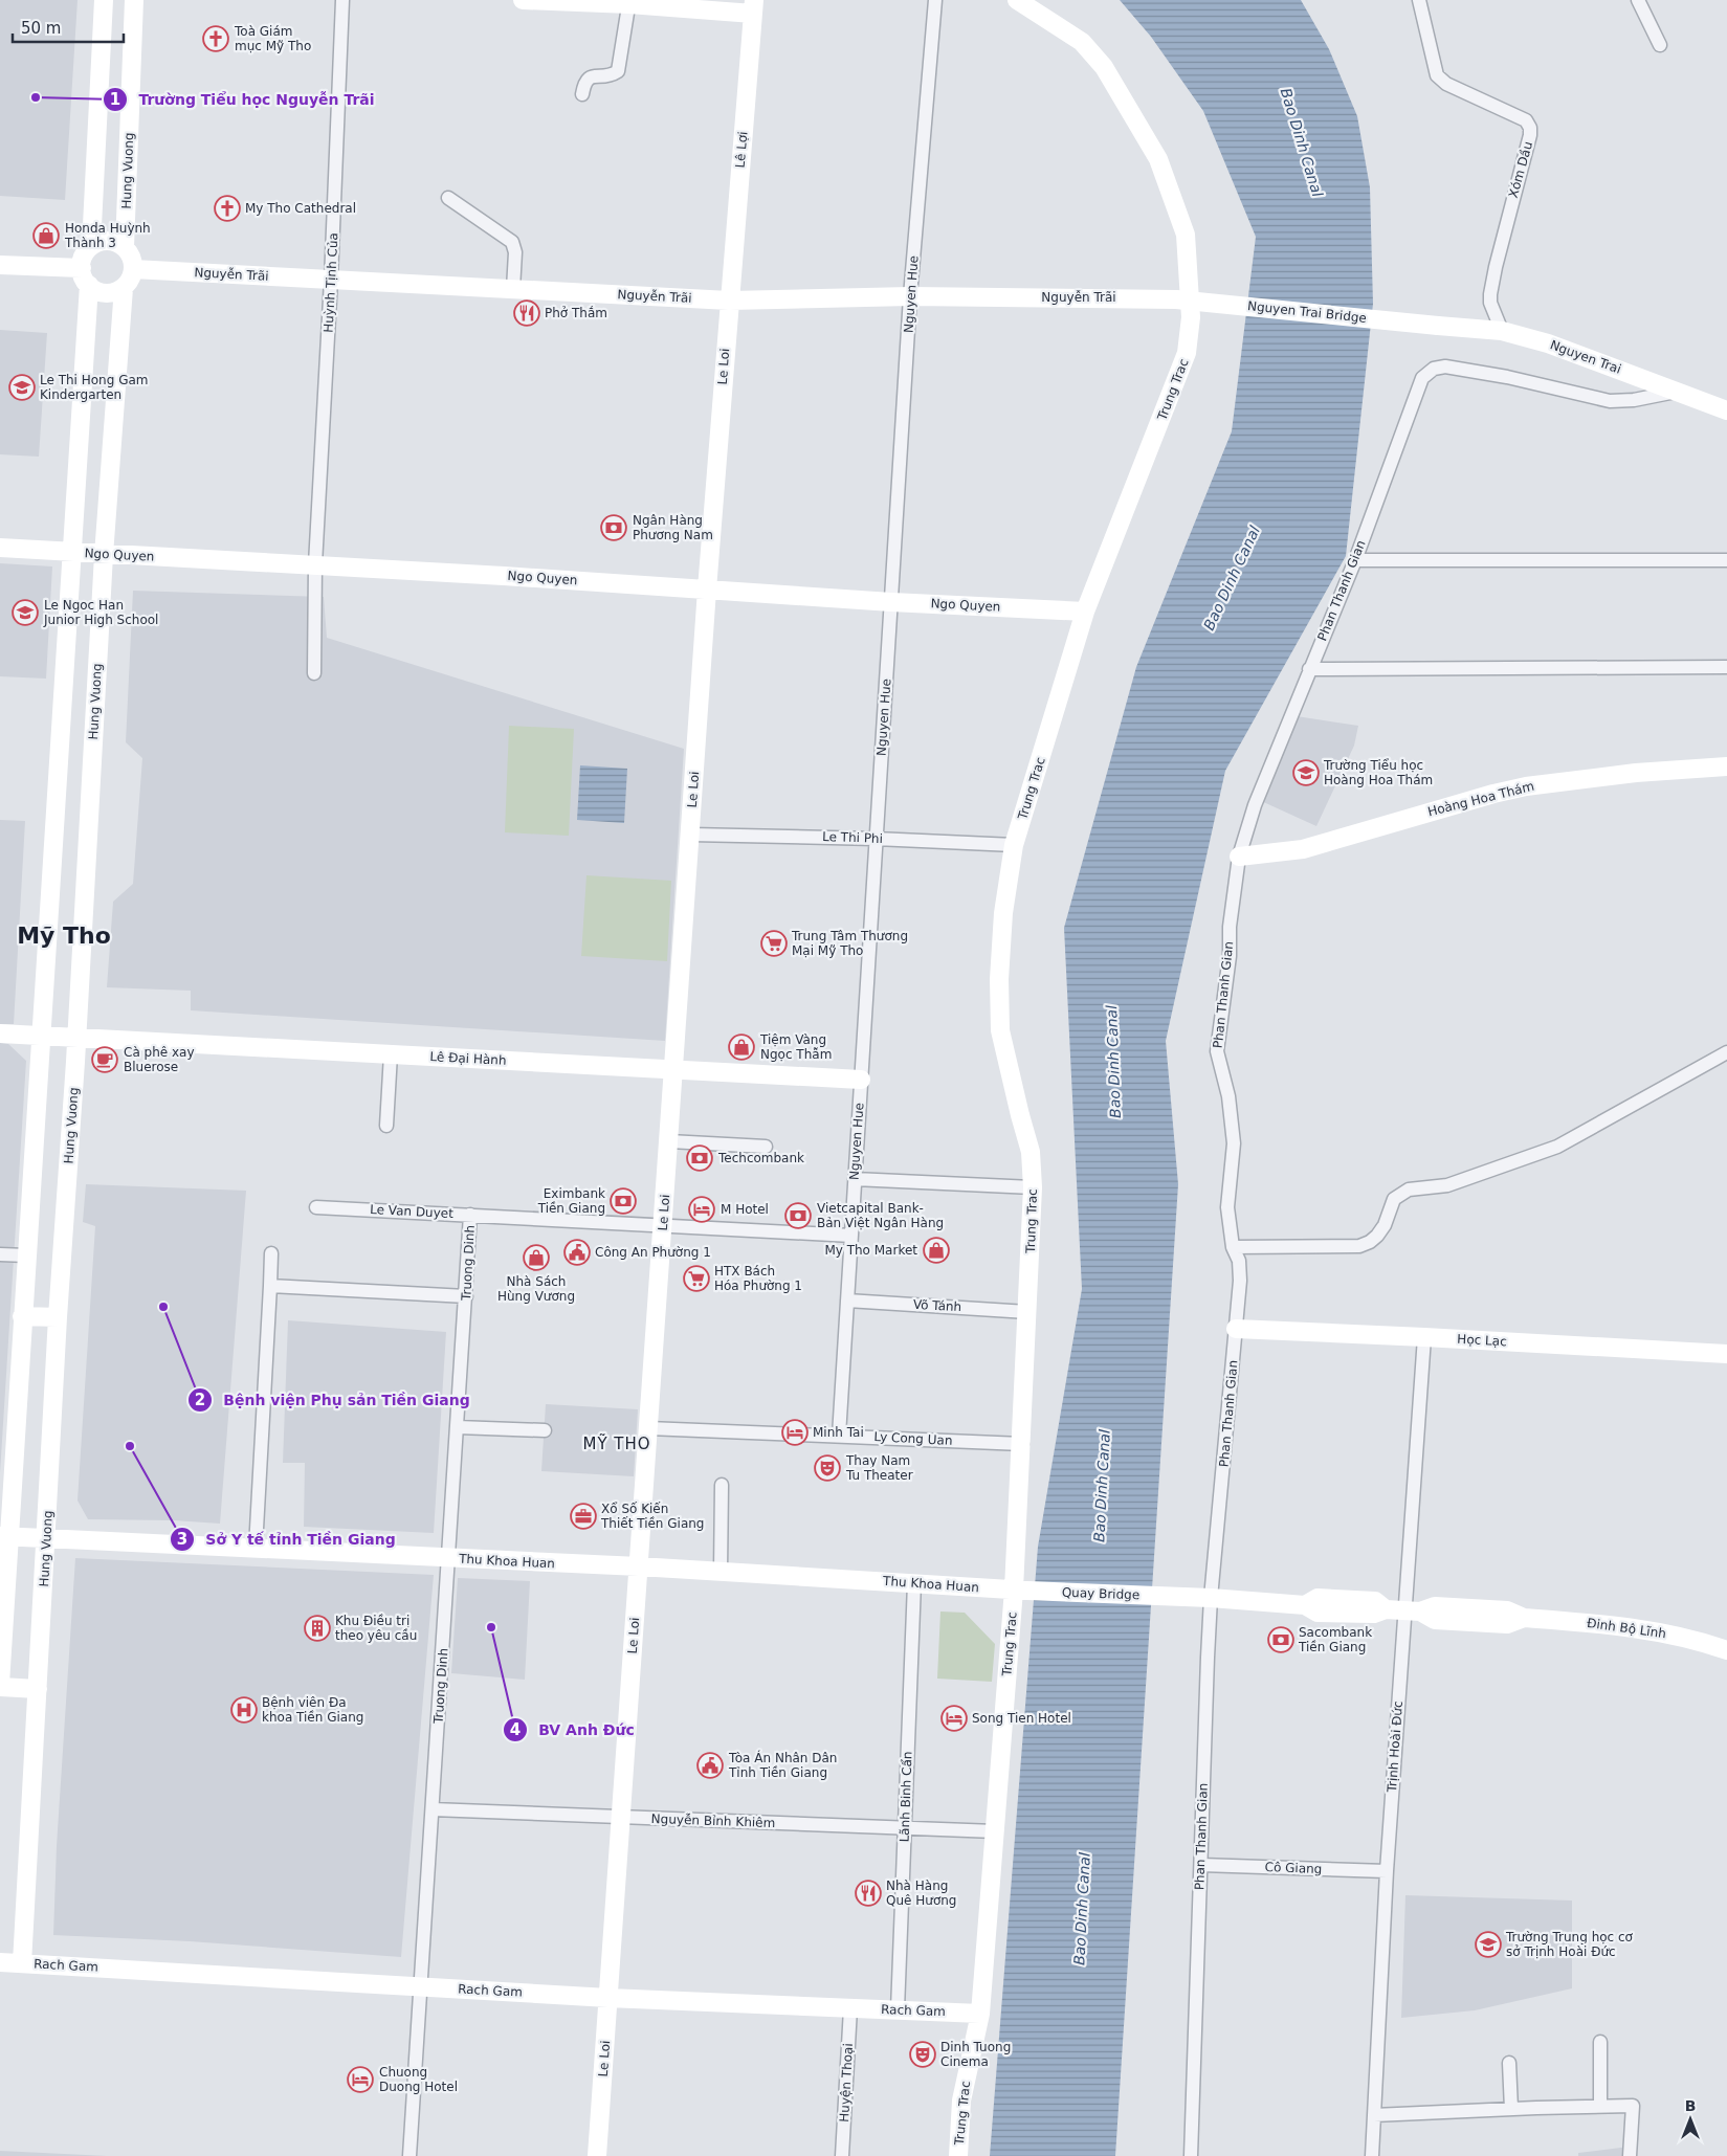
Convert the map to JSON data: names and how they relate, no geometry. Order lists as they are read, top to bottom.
{
  "streets": {
    "main road": [
      "Lê Lợi",
      "Hung Vuong",
      "Nguyễn Trãi",
      "Nguyen Trai Bridge",
      "Nguyen Trai",
      "Le Loi",
      "Trung Trac",
      "Ngo Quyen",
      "Hoàng Hoa Thám",
      "Lê Đại Hành",
      "Học Lạc",
      "Thu Khoa Huan",
      "Quay Bridge",
      "Đinh Bộ Lĩnh",
      "Rach Gam"
    ],
    "street": [
      "Xóm Dầu",
      "Huỳnh Tịnh Của",
      "Nguyen Hue",
      "Phan Thanh Gian",
      "Le Thi Phi",
      "Le Van Duyet",
      "Truong Dinh",
      "Võ Tánh",
      "Ly Cong Uan",
      "Trịnh Hoài Đức",
      "Lãnh Binh Cẩn",
      "Nguyễn Bỉnh Khiêm",
      "Cô Giang",
      "Huyện Thoại"
    ]
  },
  "crossings": [
    ["Lê Lợi", "Nguyễn Trãi"],
    ["Lê Lợi", "Le Loi"],
    ["Xóm Dầu", "Nguyen Trai"],
    ["Hung Vuong", "Nguyễn Trãi"],
    ["Hung Vuong", "Ngo Quyen"],
    ["Hung Vuong", "Lê Đại Hành"],
    ["Hung Vuong", "Thu Khoa Huan"],
    ["Hung Vuong", "Rach Gam"],
    ["Nguyễn Trãi", "Huỳnh Tịnh Của"],
    ["Nguyễn Trãi", "Nguyen Hue"],
    ["Nguyễn Trãi", "Nguyen Trai Bridge"],
    ["Nguyễn Trãi", "Le Loi"],
    ["Huỳnh Tịnh Của", "Ngo Quyen"],
    ["Nguyen Hue", "Ngo Quyen"],
    ["Nguyen Hue", "Le Thi Phi"],
    ["Nguyen Hue", "Lê Đại Hành"],
    ["Nguyen Hue", "Le Van Duyet"],
    ["Nguyen Hue", "Võ Tánh"],
    ["Nguyen Hue", "Ly Cong Uan"],
    ["Nguyen Trai Bridge", "Nguyen Trai"],
    ["Nguyen Trai", "Phan Thanh Gian"],
    ["Le Loi", "Ngo Quyen"],
    ["Le Loi", "Le Thi Phi"],
    ["Le Loi", "Lê Đại Hành"],
    ["Le Loi", "Le Van Duyet"],
    ["Le Loi", "Ly Cong Uan"],
    ["Le Loi", "Thu Khoa Huan"],
    ["Le Loi", "Nguyễn Bỉnh Khiêm"],
    ["Le Loi", "Rach Gam"],
    ["Trung Trac", "Ngo Quyen"],
    ["Trung Trac", "Le Thi Phi"],
    ["Trung Trac", "Võ Tánh"],
    ["Trung Trac", "Ly Cong Uan"],
    ["Trung Trac", "Thu Khoa Huan"],
    ["Trung Trac", "Quay Bridge"],
    ["Trung Trac", "Nguyễn Bỉnh Khiêm"],
    ["Trung Trac", "Rach Gam"],
    ["Phan Thanh Gian", "Hoàng Hoa Thám"],
    ["Phan Thanh Gian", "Học Lạc"],
    ["Phan Thanh Gian", "Đinh Bộ Lĩnh"],
    ["Phan Thanh Gian", "Cô Giang"],
    ["Le Van Duyet", "Truong Dinh"],
    ["Truong Dinh", "Thu Khoa Huan"],
    ["Truong Dinh", "Nguyễn Bỉnh Khiêm"],
    ["Truong Dinh", "Rach Gam"],
    ["Học Lạc", "Trịnh Hoài Đức"],
    ["Thu Khoa Huan", "Quay Bridge"],
    ["Thu Khoa Huan", "Lãnh Binh Cẩn"],
    ["Quay Bridge", "Đinh Bộ Lĩnh"],
    ["Đinh Bộ Lĩnh", "Trịnh Hoài Đức"],
    ["Trịnh Hoài Đức", "Cô Giang"],
    ["Lãnh Binh Cẩn", "Nguyễn Bỉnh Khiêm"],
    ["Lãnh Binh Cẩn", "Rach Gam"],
    ["Rach Gam", "Huyện Thoại"]
  ],
  "districts": ["Mỹ Tho", "MỸ THO"],
  "water": ["Bao Dinh Canal"],
  "places": {
    "church": ["Toà Giám mục Mỹ Tho", "My Tho Cathedral"],
    "other": [
      "Trường Tiểu học Nguyễn Trãi",
      "Bệnh viện Phụ sản Tiền Giang",
      "Sở Y tế tỉnh Tiền Giang",
      "BV Anh Đức"
    ],
    "shop": [
      "Honda Huỳnh Thành 3",
      "Tiệm Vàng Ngọc Thẫm",
      "My Tho Market",
      "Nhà Sách Hùng Vương"
    ],
    "restaurant": ["Phở Thắm", "Nhà Hàng Quê Hương"],
    "school or university": [
      "Le Thi Hong Gam Kindergarten",
      "Le Ngoc Han Junior High School",
      "Trường Tiểu học Hoàng Hoa Thám",
      "Trường Trung học cơ sở Trịnh Hoài Đức"
    ],
    "bank": [
      "Ngân Hàng Phương Nam",
      "Techcombank",
      "Eximbank Tiền Giang",
      "Vietcapital Bank- Bản Việt Ngân Hàng",
      "Sacombank Tiền Giang"
    ],
    "supermarket": ["Trung Tâm Thương Mại Mỹ Tho", "HTX Bách Hóa Phường 1"],
    "cafe": ["Cà phê xay Bluerose"],
    "hotel": [
      "M Hotel",
      "Minh Tai",
      "Song Tien Hotel",
      "Chuong Duong Hotel"
    ],
    "public building": ["Công An Phường 1", "Tòa Án Nhân Dân Tỉnh Tiền Giang"],
    "theatre": ["Thay Nam Tu Theater", "Dinh Tuong Cinema"],
    "office": ["Xổ Số Kiến Thiết Tiền Giang"],
    "building": ["Khu Điều trị theo yêu cầu"],
    "hospital": ["Bệnh viện Đa khoa Tiền Giang"]
  },
  "scale_bar": "50 m",
  "north": "top"
}
